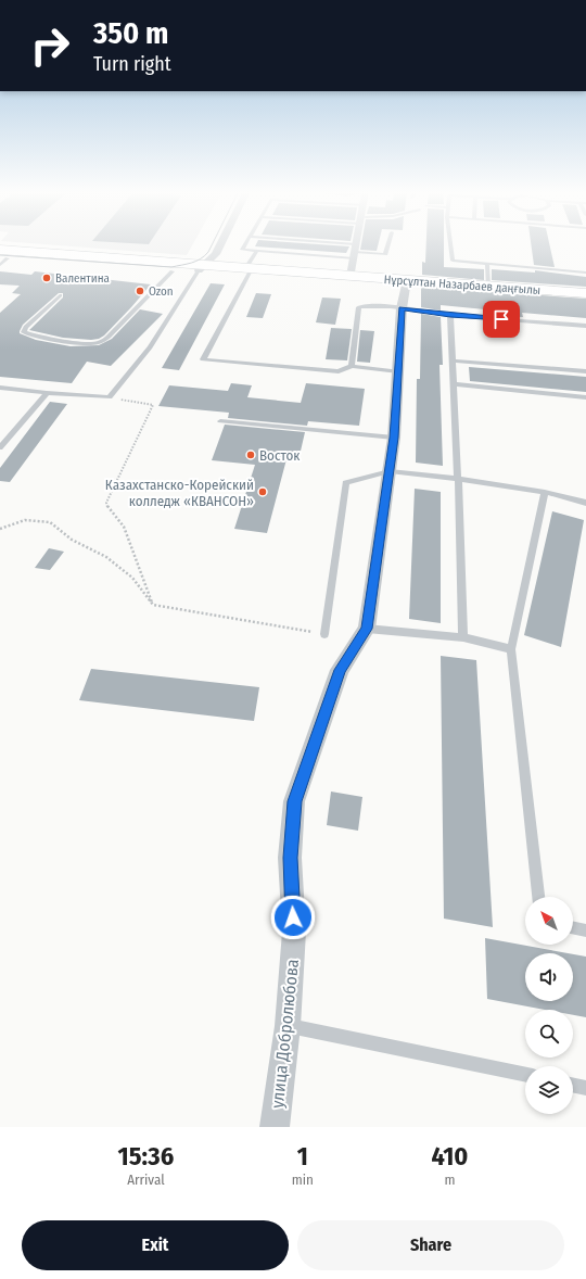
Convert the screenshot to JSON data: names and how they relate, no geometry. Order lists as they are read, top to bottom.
{
  "streets": {
    "main road": ["Нұрсұлтан Назарбаев даңғылы"],
    "street": ["улица Добролюбова"]
  },
  "crossings": [
    ["Нұрсұлтан Назарбаев даңғылы", "улица Добролюбова"]
  ],
  "places": [
    "Валентина",
    "Ozon",
    "Восток",
    "Казахстанско-Корейский колледж «КВАНСОН»"
  ],
  "north": "top left",
  "page": {
    "turn": ["350 m", "Turn right"],
    "eta": [
      "15:36",
      "Arrival",
      "1",
      "min",
      "410",
      "m"
    ],
    "buttons": ["Exit", "Share"]
  }
}
